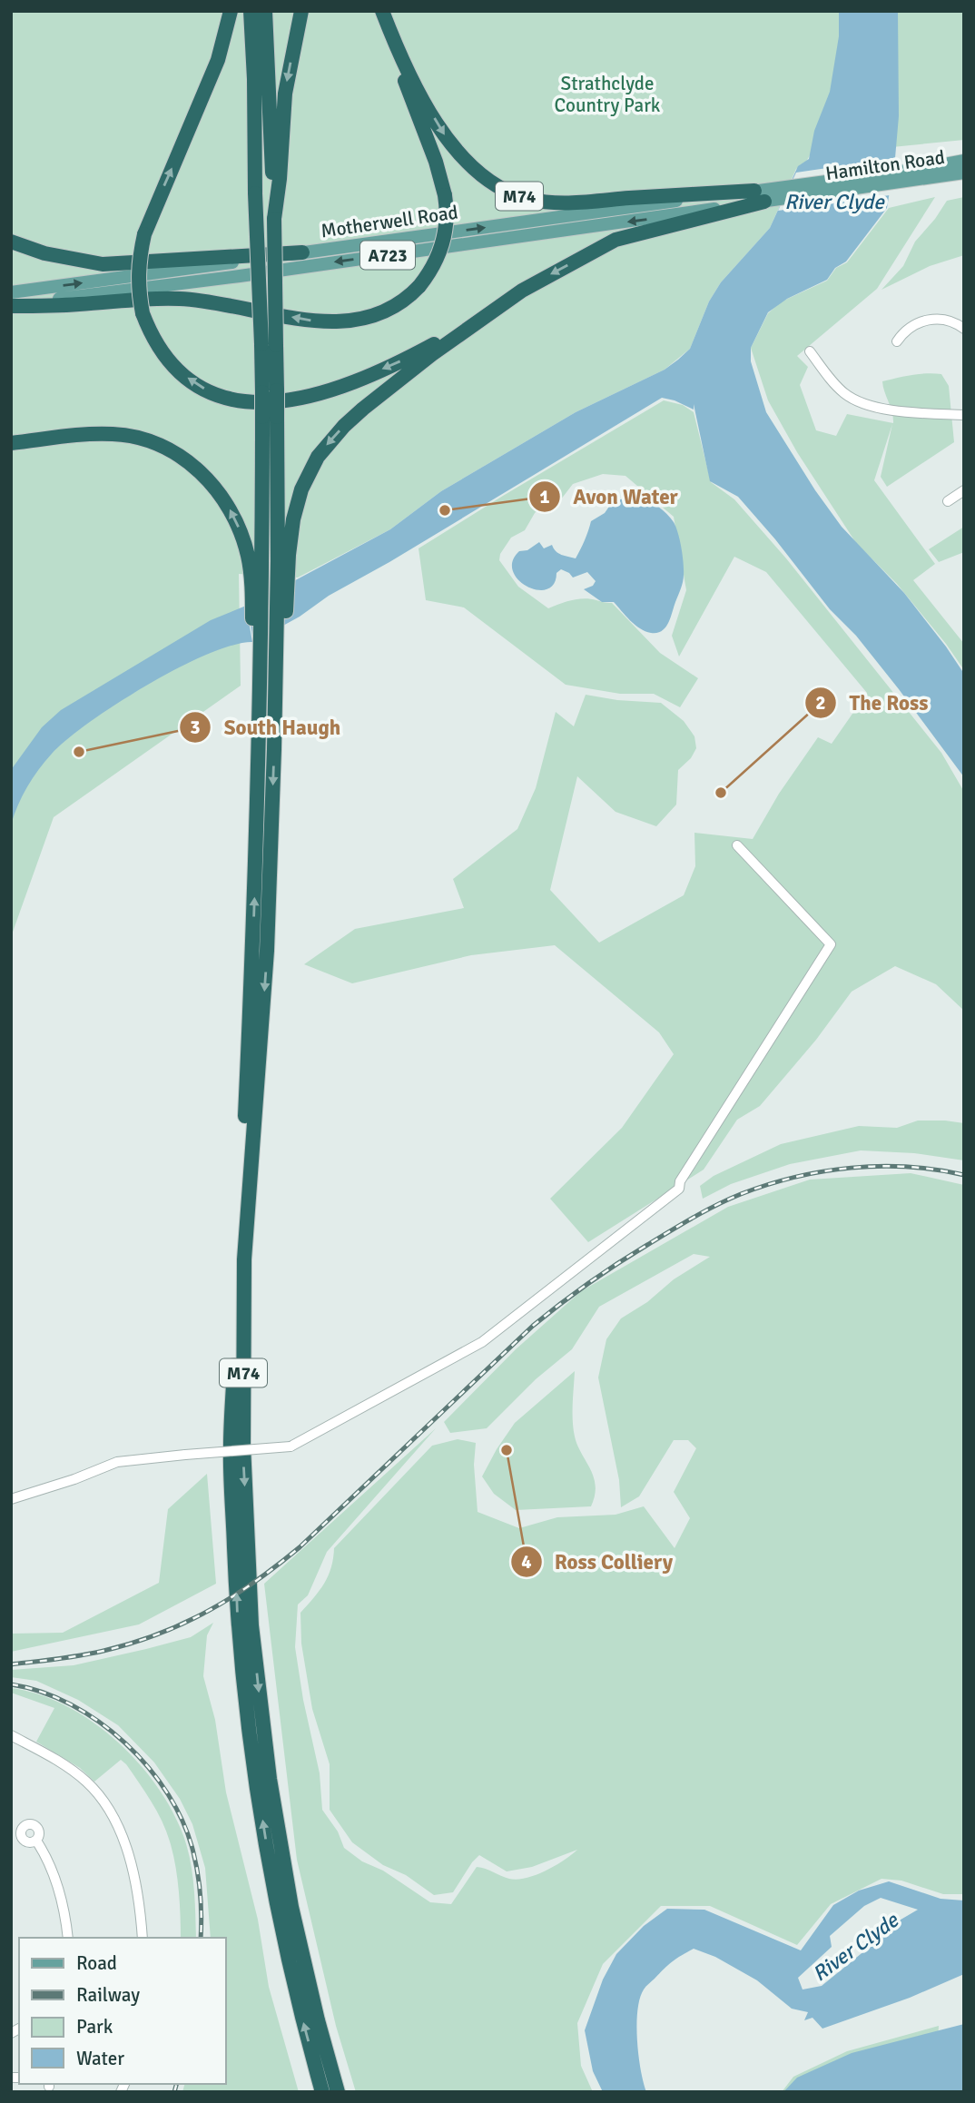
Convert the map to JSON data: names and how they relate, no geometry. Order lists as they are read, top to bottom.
{
  "streets": {
    "highway": ["M74"],
    "main road": ["Hamilton Road", "Motherwell Road", "A723"]
  },
  "crossings": [
    ["Hamilton Road", "M74"],
    ["Hamilton Road", "Motherwell Road"],
    ["M74", "Motherwell Road"]
  ],
  "water": ["River Clyde"],
  "parks": ["Strathclyde Country Park"],
  "places": [
    "Avon Water",
    "South Haugh",
    "The Ross",
    "Ross Colliery"
  ],
  "legend": [
    "Road",
    "Railway",
    "Park",
    "Water"
  ]
}
